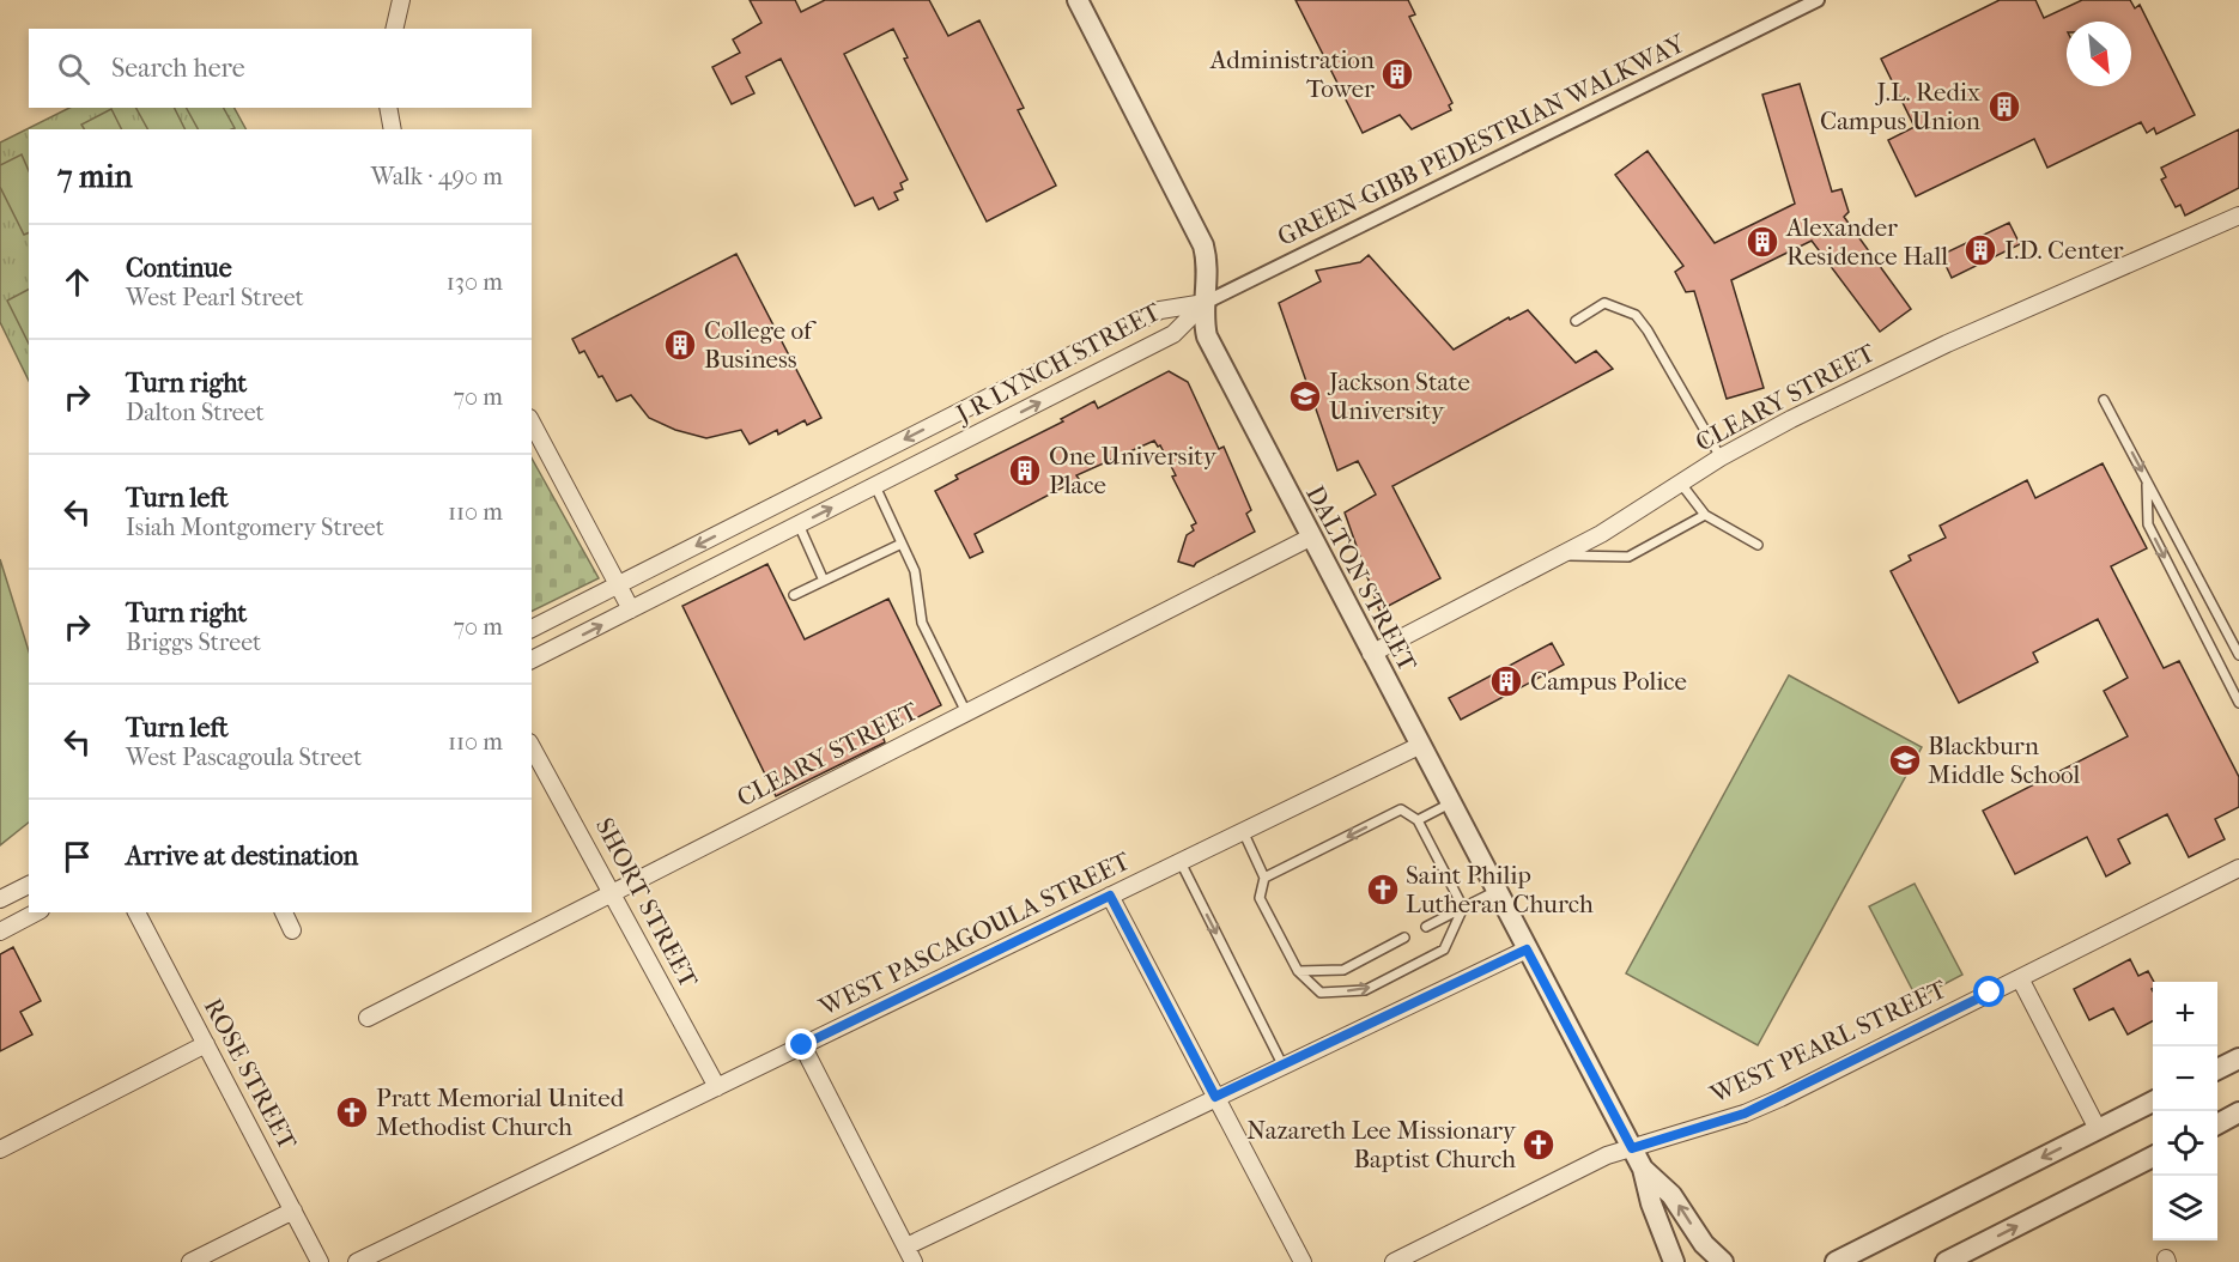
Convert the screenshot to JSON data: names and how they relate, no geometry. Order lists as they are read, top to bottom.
{
  "streets": {
    "street": [
      "GREEN-GIBB PEDESTRIAN WALKWAY",
      "J R LYNCH STREET",
      "CLEARY STREET",
      "DALTON STREET",
      "SHORT STREET",
      "WEST PASCAGOULA STREET",
      "WEST PEARL STREET",
      "ROSE STREET"
    ]
  },
  "crossings": [
    ["GREEN-GIBB PEDESTRIAN WALKWAY", "J R LYNCH STREET"],
    ["GREEN-GIBB PEDESTRIAN WALKWAY", "DALTON STREET"],
    ["J R LYNCH STREET", "DALTON STREET"],
    ["CLEARY STREET", "DALTON STREET"],
    ["CLEARY STREET", "SHORT STREET"],
    ["DALTON STREET", "WEST PASCAGOULA STREET"],
    ["DALTON STREET", "WEST PEARL STREET"],
    ["SHORT STREET", "WEST PASCAGOULA STREET"]
  ],
  "places": {
    "building": [
      "Administration Tower",
      "J.L. Redix Campus Union",
      "Alexander Residence Hall",
      "I.D. Center",
      "College of Business",
      "One University Place",
      "Campus Police"
    ],
    "school or university": ["Jackson State University", "Blackburn Middle School"],
    "church": ["Saint Philip Lutheran Church", "Pratt Memorial United Methodist Church", "Nazareth Lee Missionary Baptist Church"]
  },
  "north": "bottom right",
  "page": {
    "search": "Search here",
    "heading": ["7 min", "Walk · 490 m"],
    "list": [
      ["Continue", "West Pearl Street", "130 m"],
      ["Turn right", "Dalton Street", "70 m"],
      ["Turn left", "Isiah Montgomery Street", "110 m"],
      ["Turn right", "Briggs Street", "70 m"],
      ["Turn left", "West Pascagoula Street", "110 m"],
      "Arrive at destination"
    ],
    "map_buttons": ["+", "−"]
  }
}
